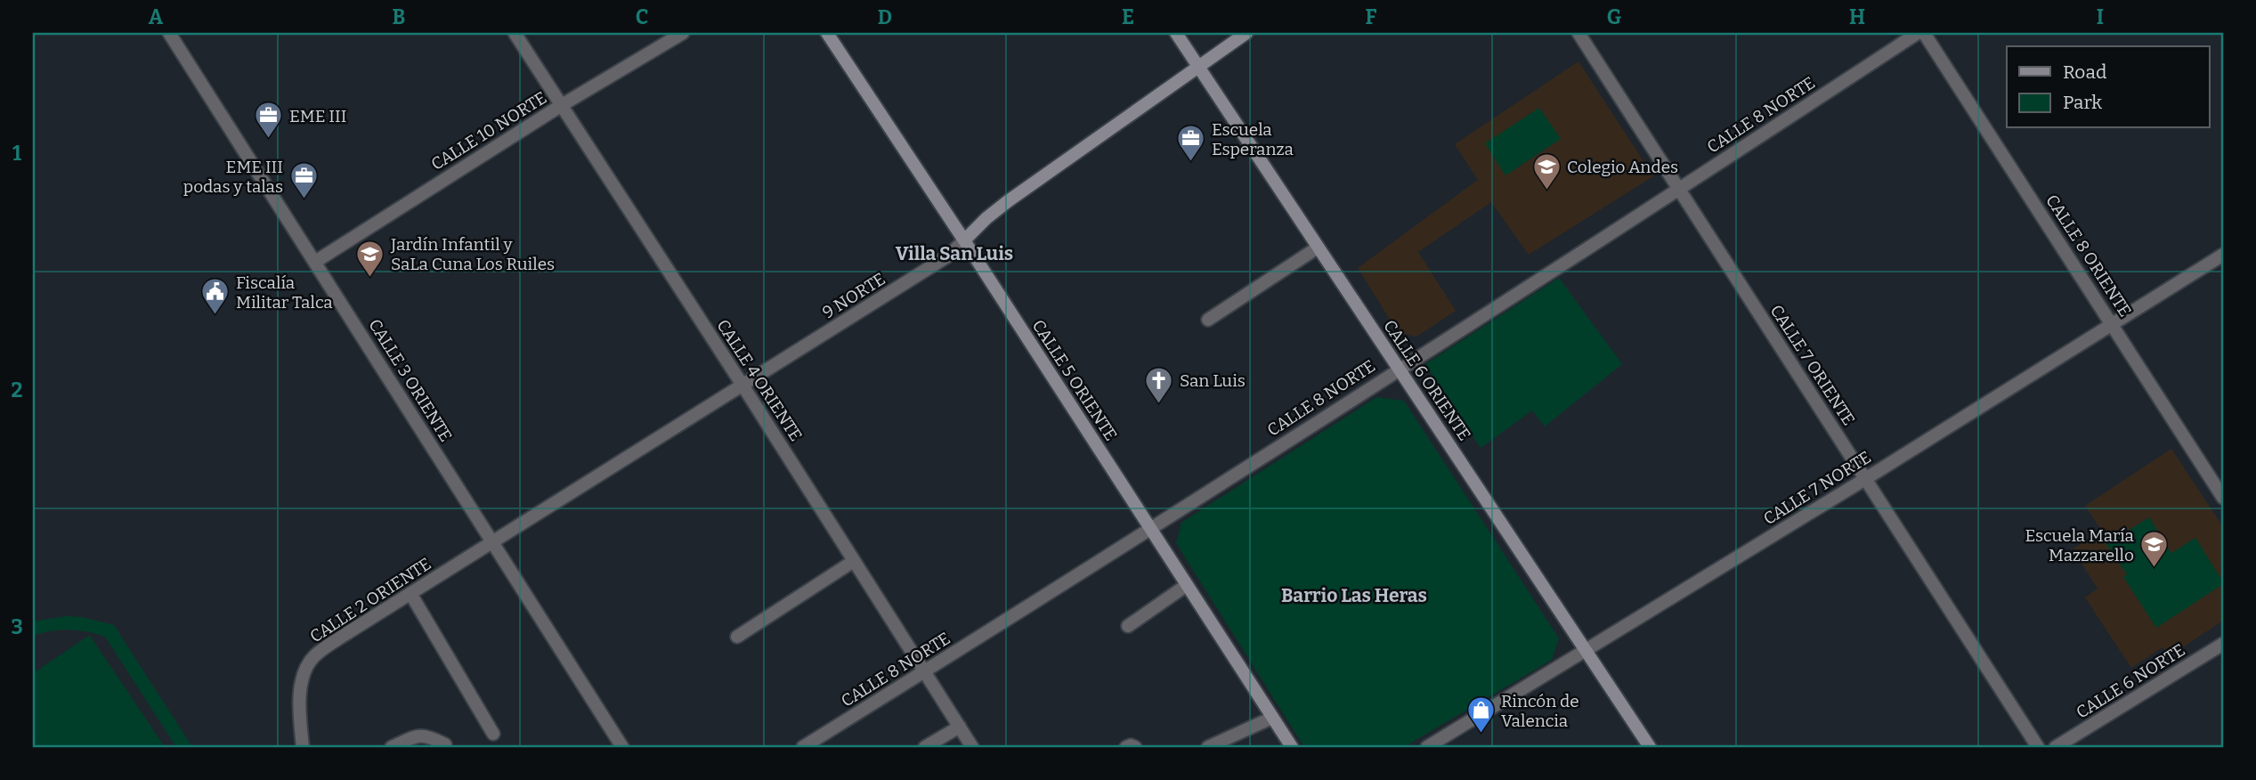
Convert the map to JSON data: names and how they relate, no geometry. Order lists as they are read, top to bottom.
{
  "streets": {
    "main road": ["9 NORTE", "CALLE 5 ORIENTE", "CALLE 6 ORIENTE"],
    "street": [
      "CALLE 8 NORTE",
      "CALLE 10 NORTE",
      "CALLE 8 ORIENTE",
      "CALLE 7 ORIENTE",
      "CALLE 3 ORIENTE",
      "CALLE 4 ORIENTE",
      "CALLE 7 NORTE",
      "CALLE 2 ORIENTE",
      "CALLE 6 NORTE"
    ]
  },
  "crossings": [
    ["CALLE 8 NORTE", "CALLE 7 ORIENTE"],
    ["CALLE 8 NORTE", "CALLE 4 ORIENTE"],
    ["CALLE 8 NORTE", "CALLE 5 ORIENTE"],
    ["CALLE 8 NORTE", "CALLE 6 ORIENTE"],
    ["CALLE 10 NORTE", "CALLE 3 ORIENTE"],
    ["CALLE 10 NORTE", "CALLE 4 ORIENTE"],
    ["CALLE 8 ORIENTE", "CALLE 7 NORTE"],
    ["9 NORTE", "CALLE 3 ORIENTE"],
    ["9 NORTE", "CALLE 4 ORIENTE"],
    ["9 NORTE", "CALLE 5 ORIENTE"],
    ["9 NORTE", "CALLE 6 ORIENTE"],
    ["9 NORTE", "CALLE 2 ORIENTE"],
    ["CALLE 7 ORIENTE", "CALLE 7 NORTE"],
    ["CALLE 3 ORIENTE", "CALLE 2 ORIENTE"],
    ["CALLE 6 ORIENTE", "CALLE 7 NORTE"]
  ],
  "districts": ["Villa San Luis", "Barrio Las Heras"],
  "places": {
    "office": ["EME III", "Escuela Esperanza", "EME III podas y talas"],
    "school or university": ["Colegio Andes", "Jardín Infantil y SaLa Cuna Los Ruiles", "Escuela María Mazzarello"],
    "public building": ["Fiscalía Militar Talca"],
    "church": ["San Luis"],
    "shop": ["Rincón de Valencia"]
  },
  "legend": ["Road", "Park"],
  "grid": {
    "columns": [
      "A",
      "B",
      "C",
      "D",
      "E",
      "F",
      "G",
      "H",
      "I"
    ],
    "rows": ["1", "2", "3"]
  }
}
